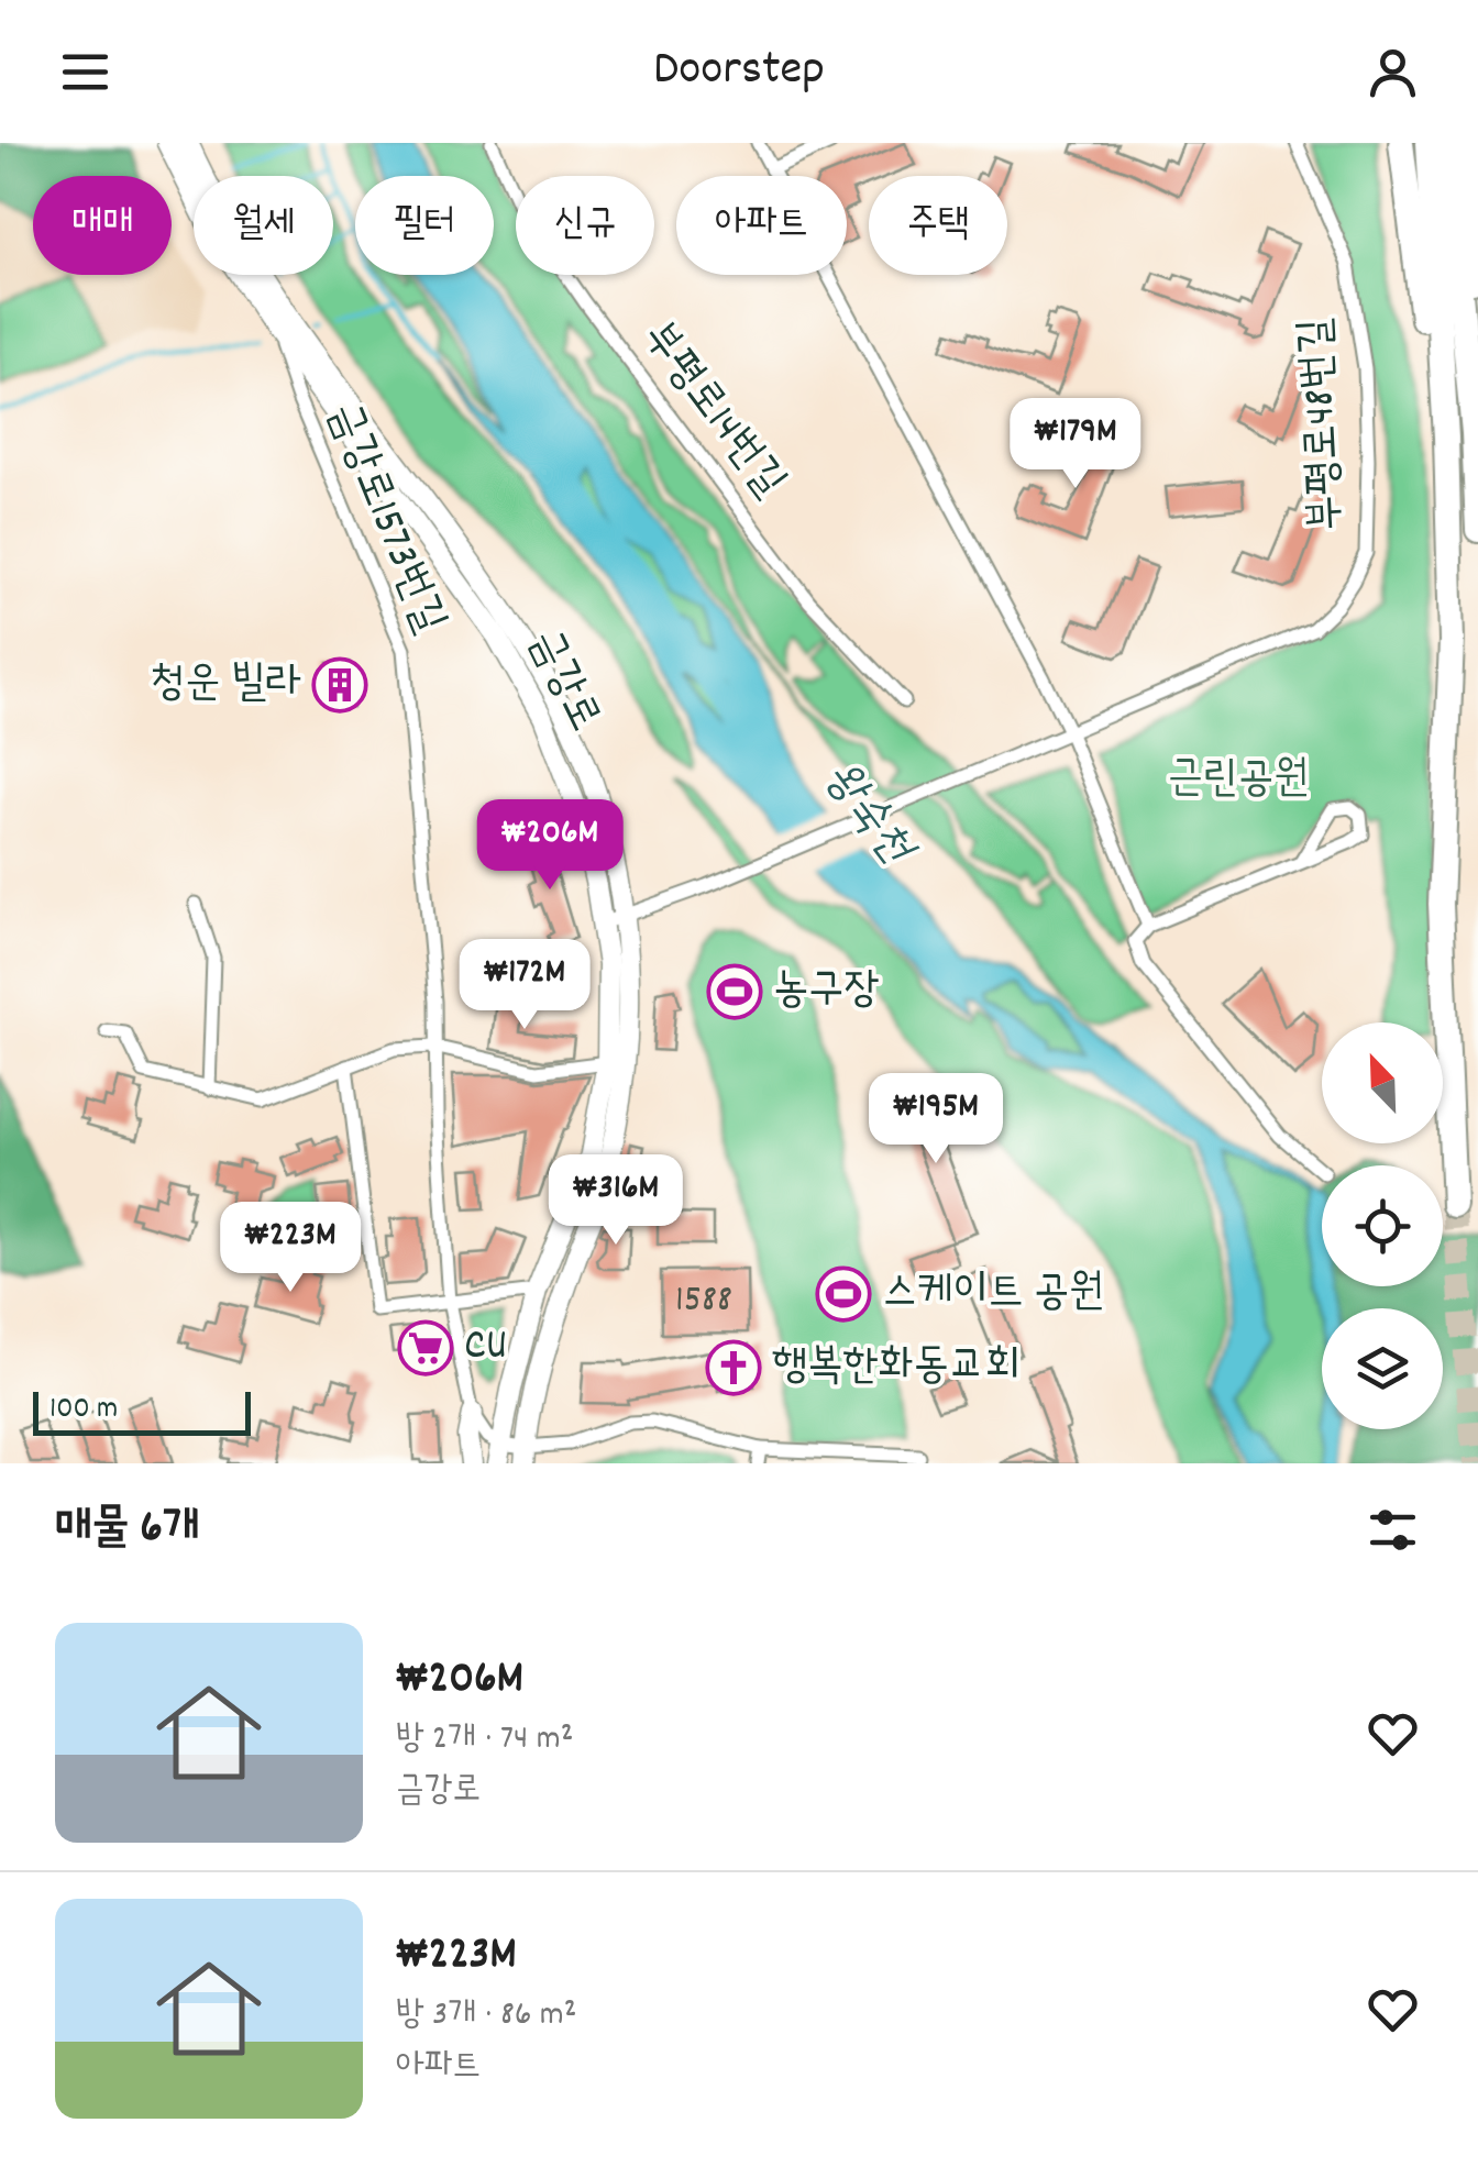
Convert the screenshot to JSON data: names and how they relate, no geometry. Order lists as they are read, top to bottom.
{
  "streets": {
    "main road": ["금강로"],
    "street": ["부평로14번길", "부평로48번길", "금강로1573번길"]
  },
  "crossings": [
    ["부평로48번길", "금강로"],
    ["금강로1573번길", "금강로"]
  ],
  "water": ["왕숙천"],
  "parks": ["근린공원"],
  "places": {
    "building": ["청운 빌라"],
    "sports": ["농구장", "스케이트 공원"],
    "supermarket": ["CU"],
    "church": ["행복한화동교회"]
  },
  "house_numbers": ["1588"],
  "scale_bar": "100 m",
  "north": "top left",
  "page": {
    "header": "Doorstep",
    "chip": [
      "매매",
      "월세",
      "필터",
      "신규",
      "아파트",
      "주택"
    ],
    "price": [
      "₩179M",
      "₩206M",
      "₩172M",
      "₩195M",
      "₩316M",
      "₩223M"
    ],
    "scale": "100 m",
    "heading": "매물 6개",
    "list": [
      {
        "name": "₩206M",
        "note": "방 2개 · 74 m² · 금강로"
      },
      {
        "name": "₩223M",
        "note": "방 3개 · 86 m² · 아파트"
      }
    ]
  }
}
